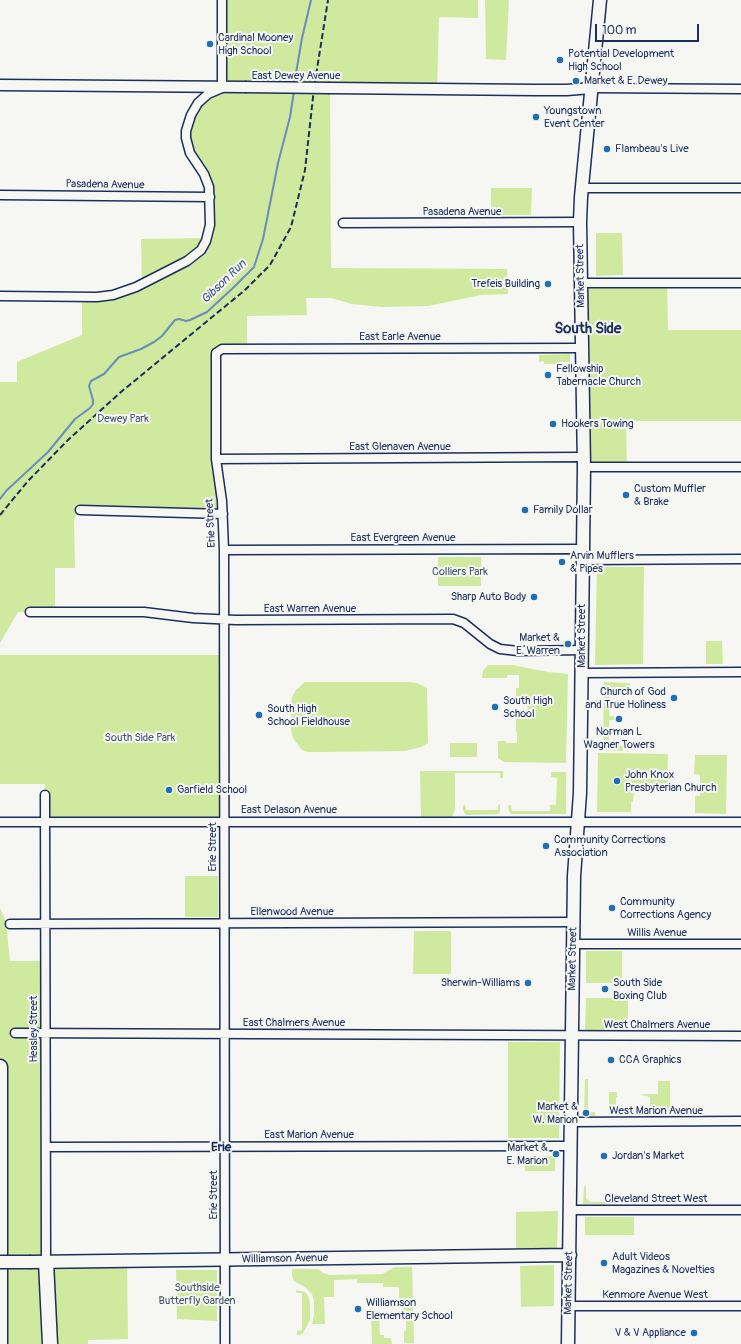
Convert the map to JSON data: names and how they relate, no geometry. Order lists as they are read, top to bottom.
{
  "streets": {
    "main road": ["Market Street", "Williamson Avenue"],
    "street": [
      "East Dewey Avenue",
      "Pasadena Avenue",
      "East Earle Avenue",
      "East Glenaven Avenue",
      "Erie Street",
      "East Evergreen Avenue",
      "East Warren Avenue",
      "East Delason Avenue",
      "Ellenwood Avenue",
      "Willis Avenue",
      "East Chalmers Avenue",
      "West Chalmers Avenue",
      "Heasley Street",
      "West Marion Avenue",
      "East Marion Avenue",
      "Cleveland Street West",
      "Kenmore Avenue West"
    ]
  },
  "crossings": [
    ["East Dewey Avenue", "Market Street"],
    ["Pasadena Avenue", "Market Street"],
    ["Market Street", "East Earle Avenue"],
    ["Market Street", "East Glenaven Avenue"],
    ["Market Street", "East Evergreen Avenue"],
    ["Market Street", "East Warren Avenue"],
    ["Market Street", "East Delason Avenue"],
    ["Market Street", "Ellenwood Avenue"],
    ["Market Street", "Willis Avenue"],
    ["Market Street", "East Chalmers Avenue"],
    ["Market Street", "West Chalmers Avenue"],
    ["Market Street", "West Marion Avenue"],
    ["Market Street", "East Marion Avenue"],
    ["Market Street", "Cleveland Street West"],
    ["Market Street", "Williamson Avenue"],
    ["Market Street", "Kenmore Avenue West"],
    ["East Earle Avenue", "Erie Street"],
    ["East Glenaven Avenue", "Erie Street"],
    ["Erie Street", "East Evergreen Avenue"],
    ["Erie Street", "East Warren Avenue"],
    ["Erie Street", "East Delason Avenue"],
    ["Erie Street", "Ellenwood Avenue"],
    ["Erie Street", "East Chalmers Avenue"],
    ["Erie Street", "East Marion Avenue"],
    ["Erie Street", "Williamson Avenue"],
    ["East Delason Avenue", "Heasley Street"],
    ["Ellenwood Avenue", "Heasley Street"],
    ["East Chalmers Avenue", "West Chalmers Avenue"],
    ["East Chalmers Avenue", "Heasley Street"],
    ["Heasley Street", "East Marion Avenue"],
    ["Heasley Street", "Williamson Avenue"]
  ],
  "districts": ["South Side", "Erie"],
  "water": ["Gibson Run"],
  "parks": [
    "Dewey Park",
    "Colliers Park",
    "South Side Park",
    "Southside Butterfly Garden"
  ],
  "places": [
    "Cardinal Mooney High School",
    "Potential Development High School",
    "Market & E. Dewey",
    "Youngstown Event Center",
    "Flambeau's Live",
    "Trefeis Building",
    "Fellowship Tabernacle Church",
    "Hookers Towing",
    "Custom Muffler & Brake",
    "Family Dollar",
    "Arvin Mufflers & Pipes",
    "Sharp Auto Body",
    "Market & E. Warren",
    "Church of God and True Holiness",
    "South High School",
    "South High School Fieldhouse",
    "Norman L Wagner Towers",
    "John Knox Presbyterian Church",
    "Garfield School",
    "Community Corrections Association",
    "Community Corrections Agency",
    "Sherwin-Williams",
    "South Side Boxing Club",
    "CCA Graphics",
    "Market & W. Marion",
    "Market & E. Marion",
    "Jordan's Market",
    "Adult Videos Magazines & Novelties",
    "Williamson Elementary School",
    "V & V Appliance"
  ],
  "scale_bar": "100 m"
}
